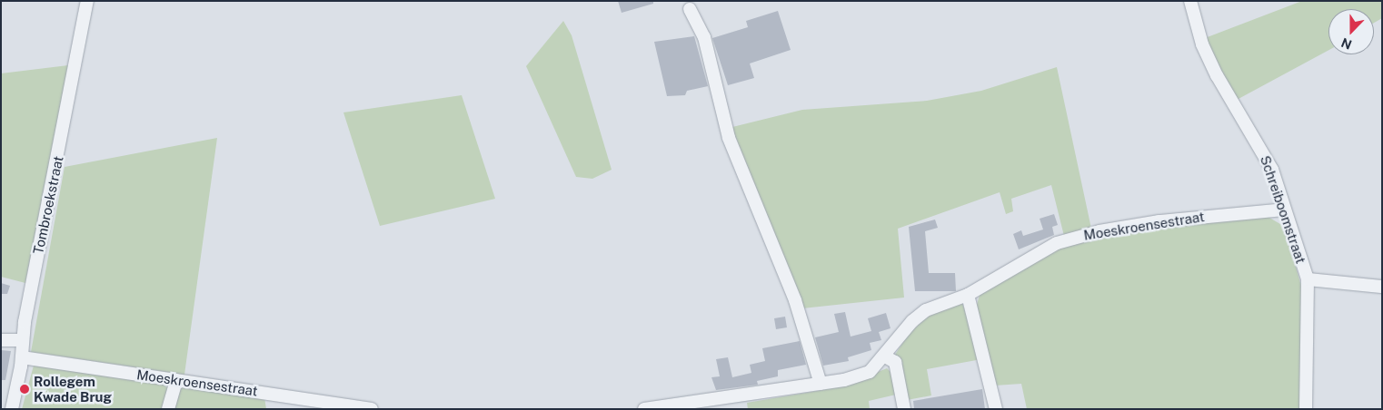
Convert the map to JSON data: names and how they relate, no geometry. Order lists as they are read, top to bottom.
{
  "streets": {
    "street": ["Tombroekstraat", "Schreiboomstraat", "Moeskroensestraat"]
  },
  "crossings": [
    ["Tombroekstraat", "Moeskroensestraat"],
    ["Schreiboomstraat", "Moeskroensestraat"]
  ],
  "places": ["Rollegem Kwade Brug"],
  "north": "bottom"
}
